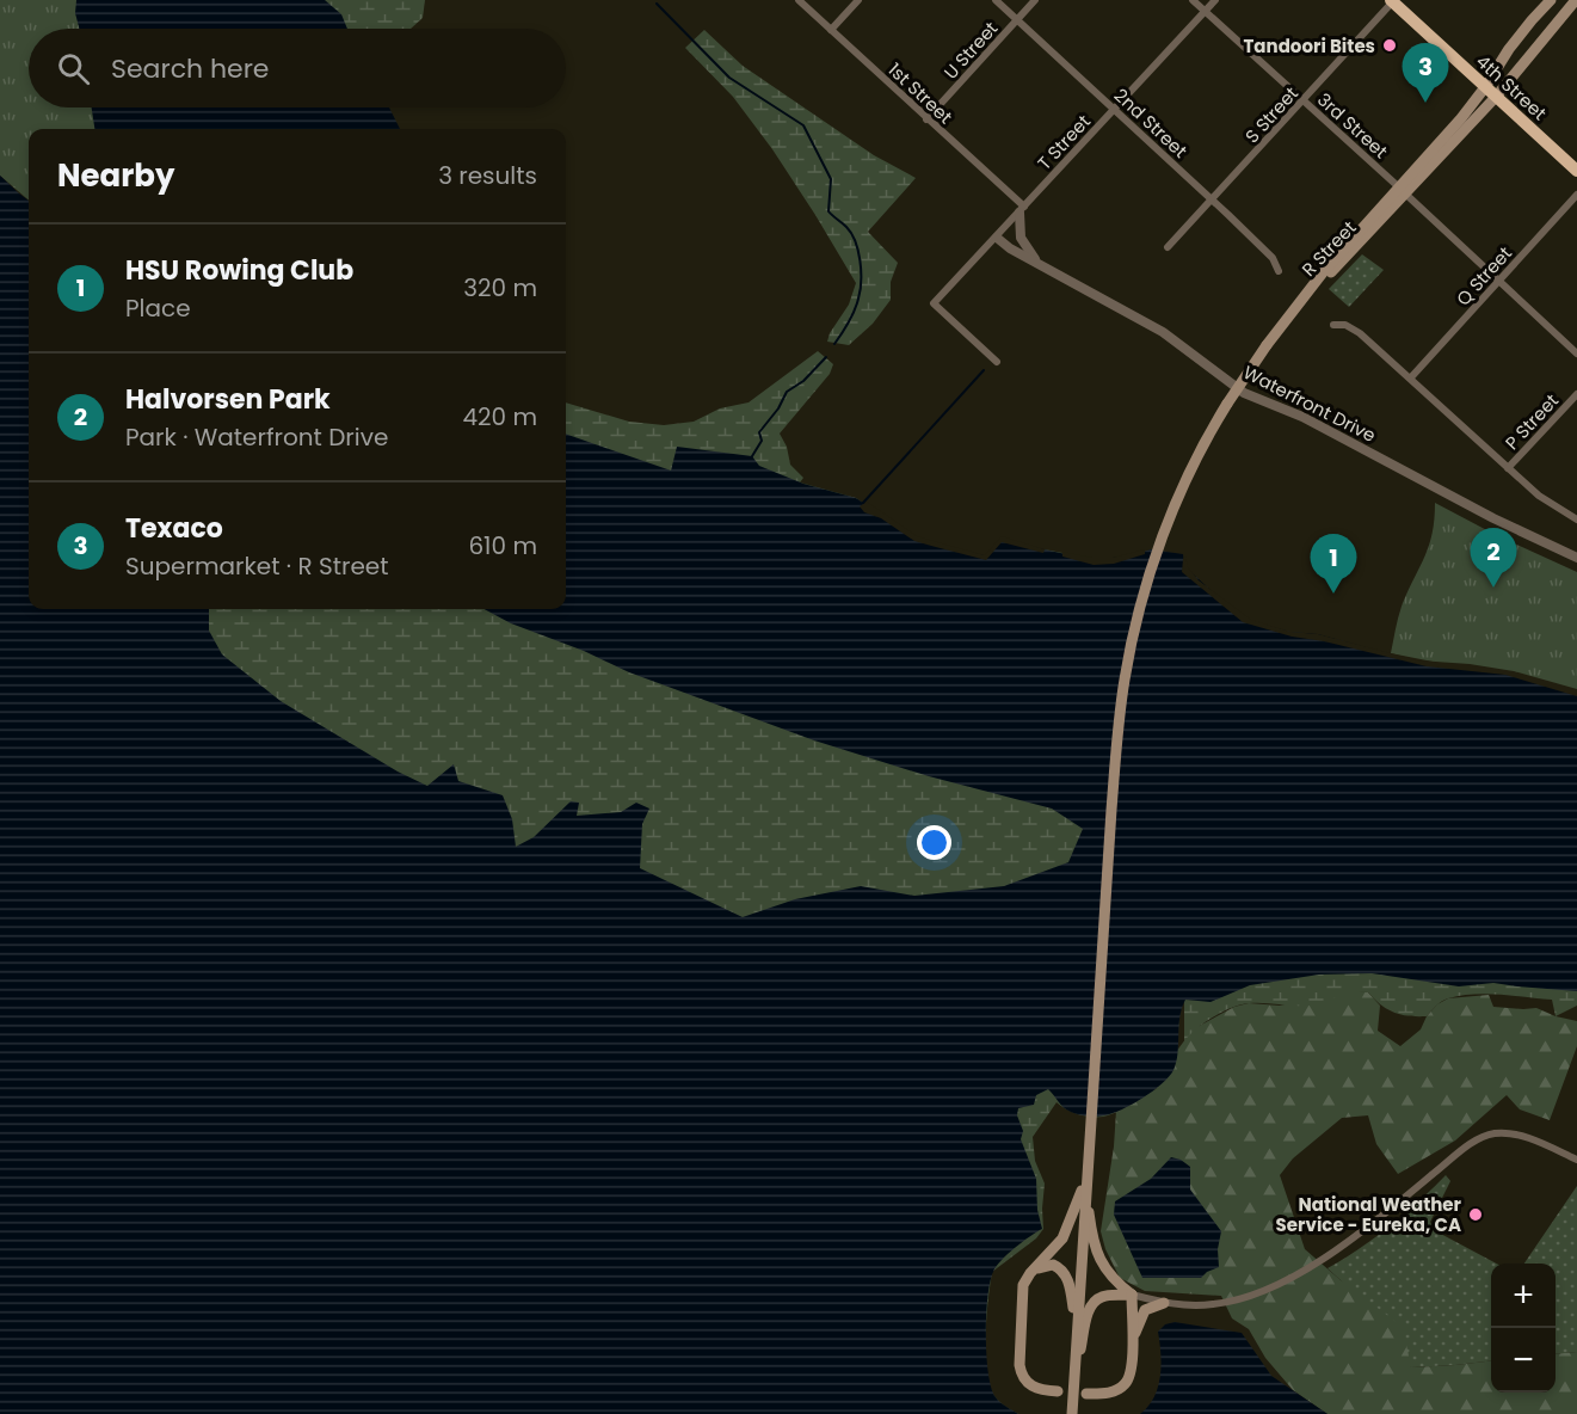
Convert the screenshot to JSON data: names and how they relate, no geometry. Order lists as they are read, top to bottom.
{
  "streets": {
    "highway": ["4th Street"],
    "main road": ["R Street"],
    "street": [
      "U Street",
      "1st Street",
      "S Street",
      "2nd Street",
      "3rd Street",
      "T Street",
      "Q Street",
      "Waterfront Drive",
      "P Street"
    ]
  },
  "crossings": [
    ["U Street", "1st Street"],
    ["U Street", "2nd Street"],
    ["4th Street", "S Street"],
    ["4th Street", "R Street"],
    ["1st Street", "T Street"],
    ["S Street", "2nd Street"],
    ["S Street", "3rd Street"],
    ["2nd Street", "T Street"],
    ["3rd Street", "T Street"],
    ["3rd Street", "R Street"],
    ["3rd Street", "Q Street"],
    ["T Street", "Waterfront Drive"]
  ],
  "places": ["Tandoori Bites", "National Weather Service - Eureka, CA"],
  "page": {
    "search": "Search here",
    "pins": ["3", "2", "1"],
    "heading": ["Nearby", "3 results"],
    "list": [
      {
        "mark": "1",
        "name": "HSU Rowing Club",
        "note": "Place",
        "value": "320 m"
      },
      {
        "mark": "2",
        "name": "Halvorsen Park",
        "note": "Park · Waterfront Drive",
        "value": "420 m"
      },
      {
        "mark": "3",
        "name": "Texaco",
        "note": "Supermarket · R Street",
        "value": "610 m"
      }
    ],
    "map_buttons": ["+", "−"]
  }
}
